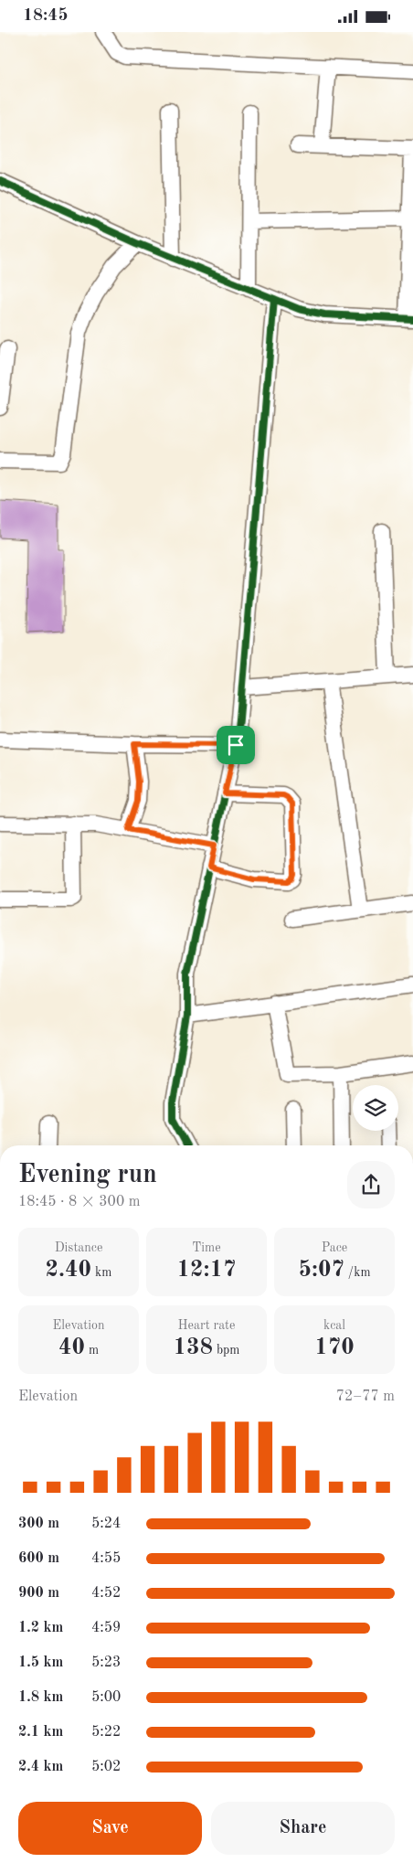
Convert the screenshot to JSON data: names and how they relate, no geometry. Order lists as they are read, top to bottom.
{
  "page": {
    "status": "18:45",
    "heading": ["Evening run", "18:45 · 8 × 300 m"],
    "stats": [
      ["Distance", "2.40 km"],
      ["Time", "12:17"],
      ["Pace", "5:07 /km"],
      ["Elevation", "40 m"],
      ["Heart rate", "138 bpm"],
      ["kcal", "170"]
    ],
    "chart": ["Elevation", "72–77 m"],
    "list": [
      {
        "name": "300 m",
        "note": "5:24"
      },
      {
        "name": "600 m",
        "note": "4:55"
      },
      {
        "name": "900 m",
        "note": "4:52"
      },
      {
        "name": "1.2 km",
        "note": "4:59"
      },
      {
        "name": "1.5 km",
        "note": "5:23"
      },
      {
        "name": "1.8 km",
        "note": "5:00"
      },
      {
        "name": "2.1 km",
        "note": "5:22"
      },
      {
        "name": "2.4 km",
        "note": "5:02"
      }
    ],
    "buttons": ["Save", "Share"]
  }
}
